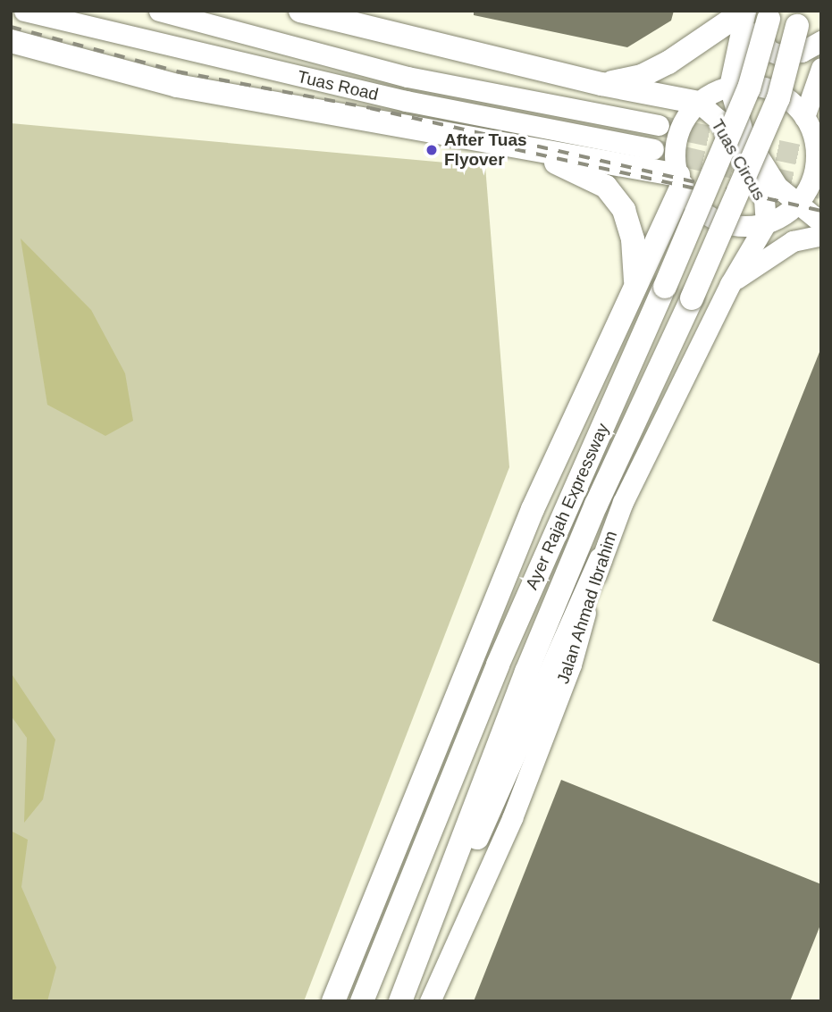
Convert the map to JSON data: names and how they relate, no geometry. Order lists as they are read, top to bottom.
{
  "streets": {
    "highway": ["Ayer Rajah Expressway"],
    "main road": ["Tuas Road", "Tuas Circus", "Jalan Ahmad Ibrahim"]
  },
  "crossings": [
    ["Tuas Circus", "Jalan Ahmad Ibrahim"]
  ],
  "places": ["After Tuas Flyover"]
}
